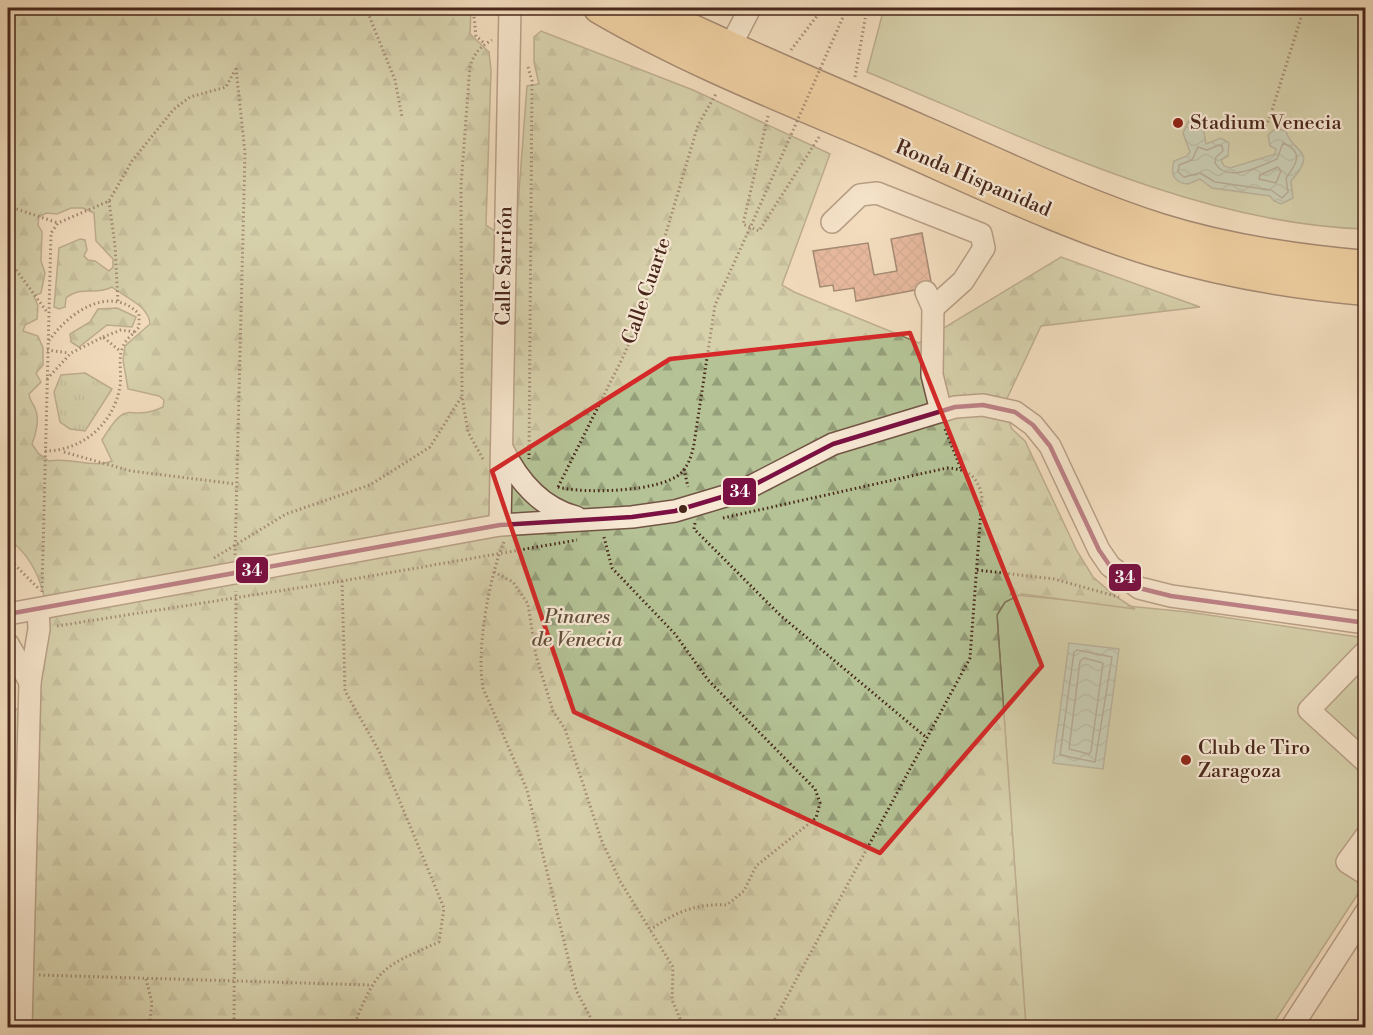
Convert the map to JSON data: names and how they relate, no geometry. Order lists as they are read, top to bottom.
{
  "streets": {
    "highway": ["Ronda Hispanidad"],
    "street": ["Calle Sarrión"],
    "path": ["Calle Cuarte"]
  },
  "crossings": [
    ["Ronda Hispanidad", "Calle Cuarte"]
  ],
  "parks": ["Pinares de Venecia"],
  "places": ["Stadium Venecia", "Club de Tiro Zaragoza"],
  "lines": ["transit line 34"]
}
